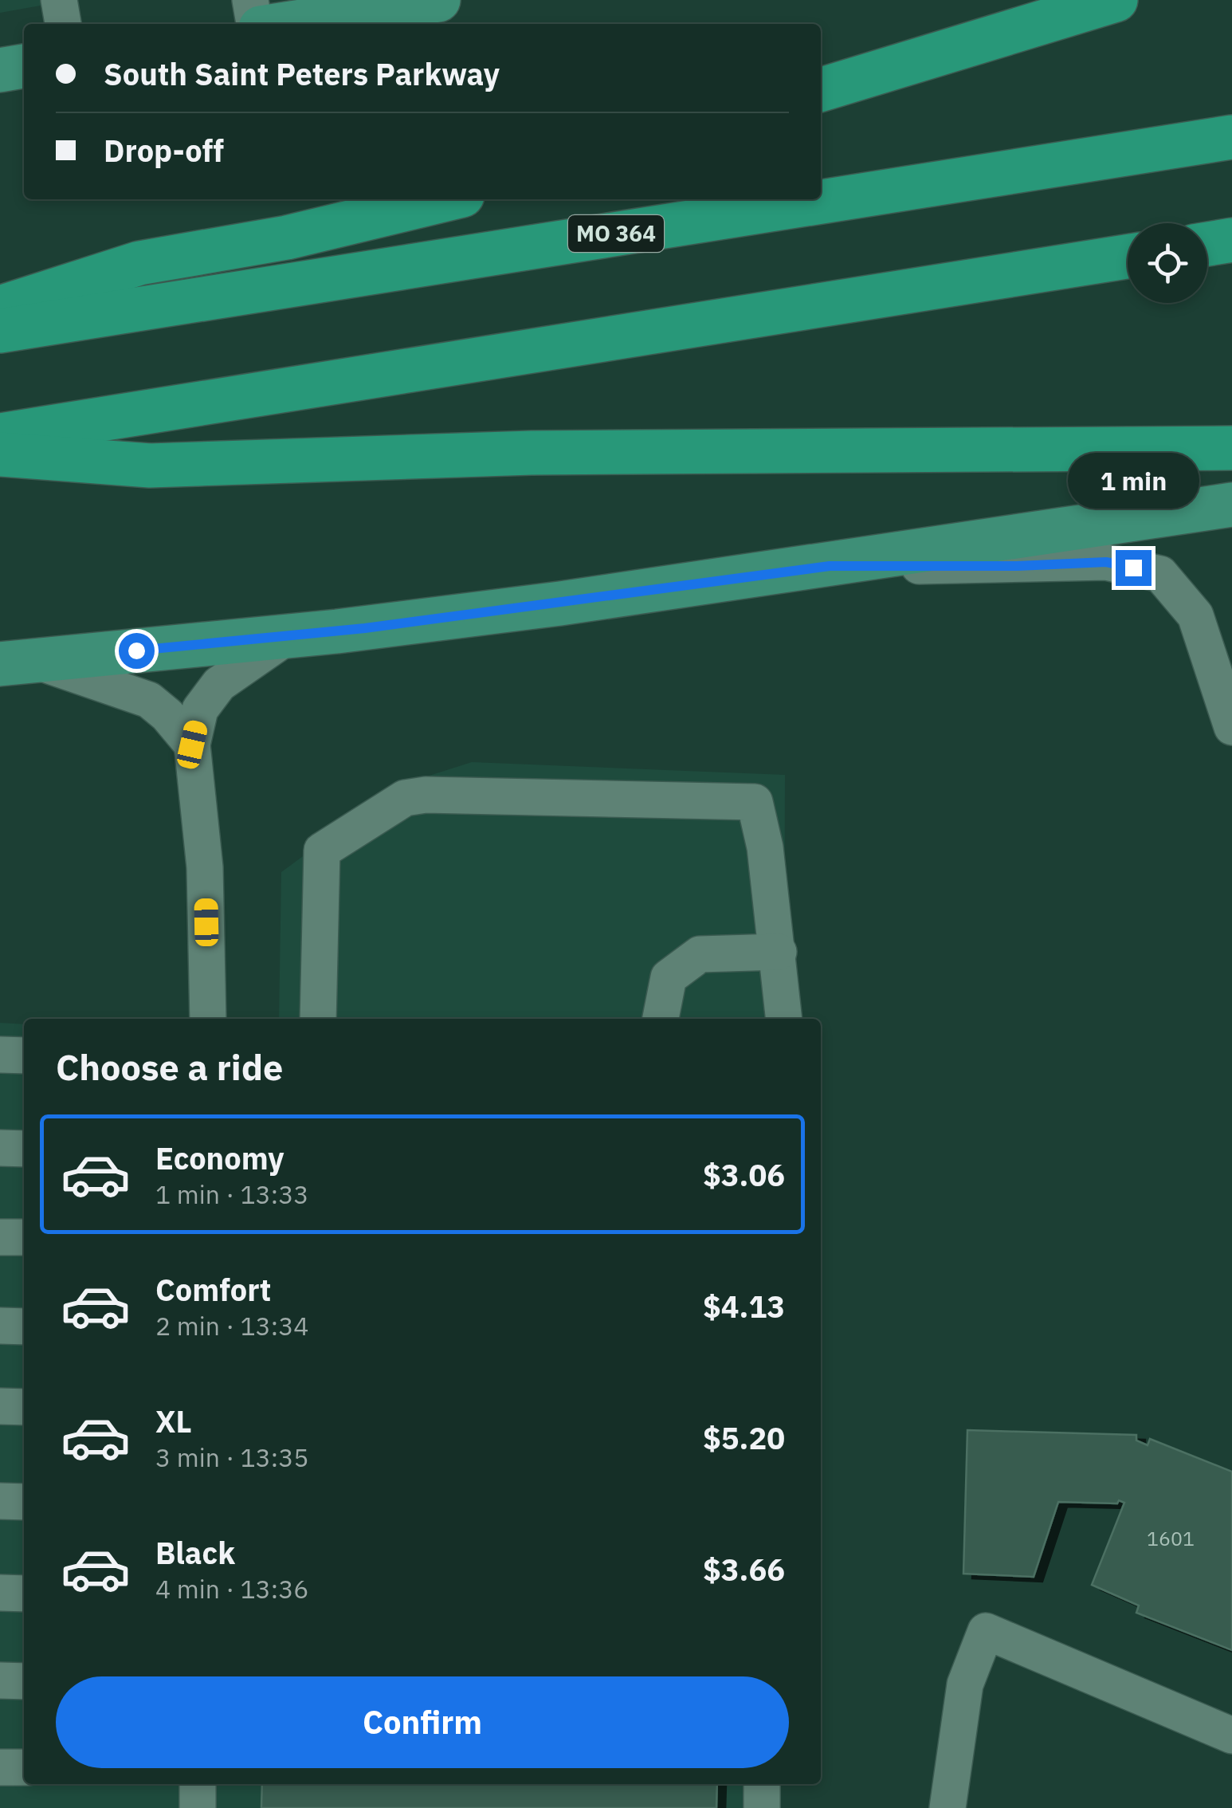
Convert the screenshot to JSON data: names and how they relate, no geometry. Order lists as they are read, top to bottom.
{
  "streets": {
    "highway": ["MO 364"]
  },
  "house_numbers": ["1601"],
  "page": {
    "banner": ["South Saint Peters Parkway", "Drop-off"],
    "bubble": "1 min",
    "heading": "Choose a ride",
    "list": [
      {
        "name": "Economy",
        "note": "1 min · 13:33",
        "value": "$3.06"
      },
      {
        "name": "Comfort",
        "note": "2 min · 13:34",
        "value": "$4.13"
      },
      {
        "name": "XL",
        "note": "3 min · 13:35",
        "value": "$5.20"
      },
      {
        "name": "Black",
        "note": "4 min · 13:36",
        "value": "$3.66"
      }
    ],
    "buttons": "Confirm"
  }
}
